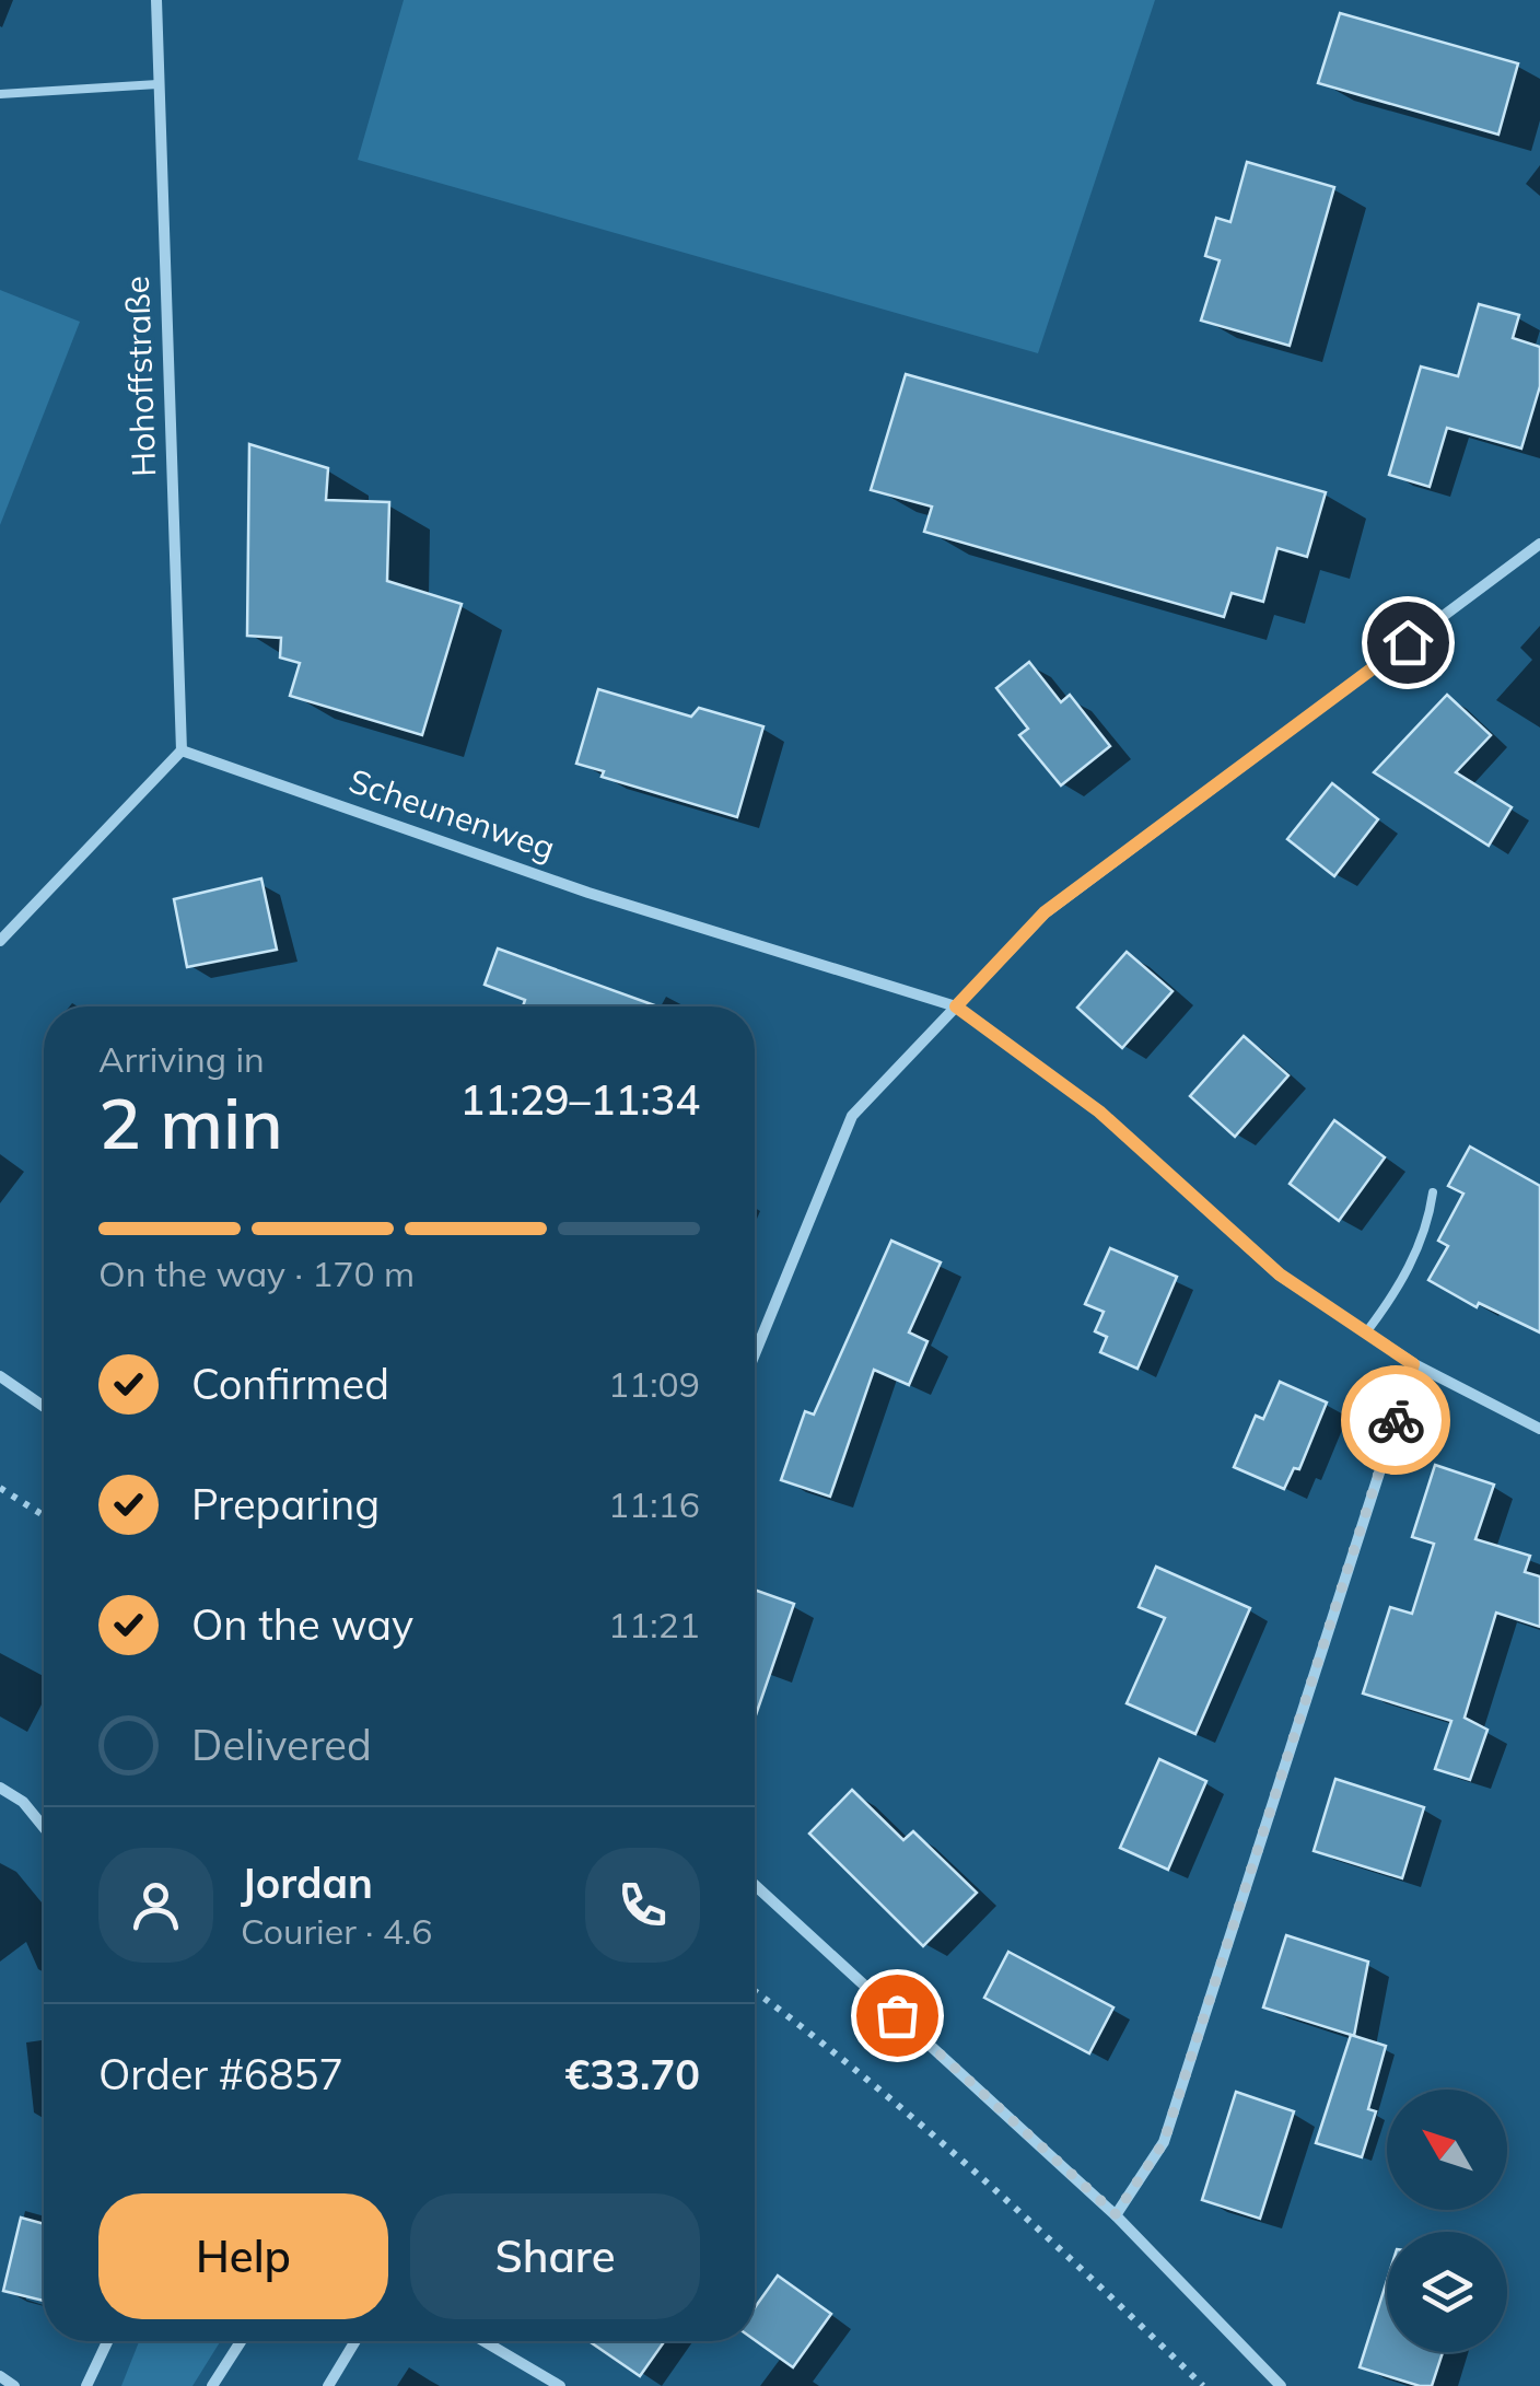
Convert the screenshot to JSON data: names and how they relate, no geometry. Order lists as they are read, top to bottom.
{
  "streets": {
    "street": ["Hohoffstraße", "Scheunenweg"]
  },
  "crossings": [
    ["Hohoffstraße", "Scheunenweg"]
  ],
  "north": "top left",
  "page": {
    "heading": ["2 min", "Arriving in", "11:29–11:34"],
    "panel": [
      "Jordan",
      "Courier · 4.6",
      "Order #6857",
      "€33.70"
    ],
    "bar": "On the way · 170 m",
    "list": [
      ["Confirmed", "11:09"],
      ["Preparing", "11:16"],
      ["On the way", "11:21"],
      "Delivered"
    ],
    "buttons": ["Help", "Share"]
  }
}
